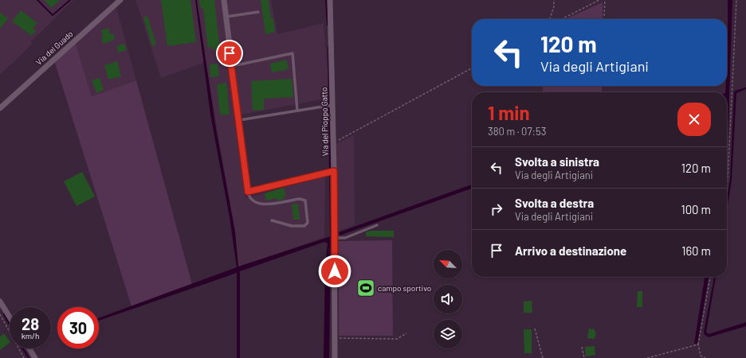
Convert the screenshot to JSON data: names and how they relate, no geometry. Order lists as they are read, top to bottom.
{
  "streets": {
    "street": ["Via del Guado", "Via del Pioppo Gatto"]
  },
  "places": {
    "sports": ["campo sportivo"]
  },
  "north": "top left",
  "page": {
    "turn": ["120 m", "Via degli Artigiani"],
    "heading": ["1 min", "380 m · 07:53"],
    "list": [
      {
        "name": "Svolta a sinistra",
        "note": "Via degli Artigiani",
        "value": "120 m"
      },
      {
        "name": "Svolta a destra",
        "note": "Via degli Artigiani",
        "value": "100 m"
      },
      {
        "name": "Arrivo a destinazione",
        "value": "160 m"
      }
    ],
    "speed": "28 km/h",
    "limit": "30"
  }
}
